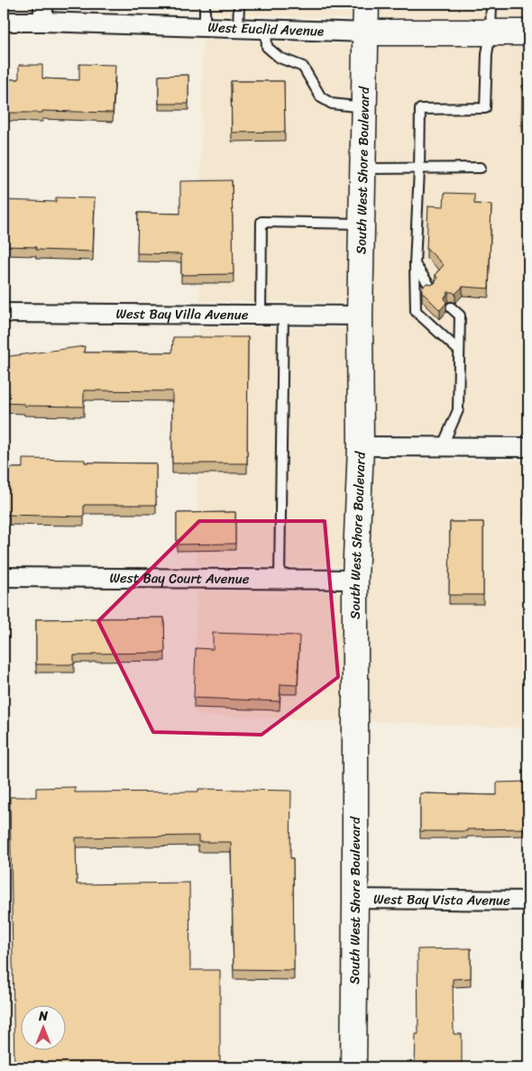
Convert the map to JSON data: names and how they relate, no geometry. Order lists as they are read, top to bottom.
{
  "streets": {
    "street": [
      "West Euclid Avenue",
      "South West Shore Boulevard",
      "West Bay Villa Avenue",
      "West Bay Court Avenue",
      "West Bay Vista Avenue"
    ]
  },
  "crossings": [
    ["West Euclid Avenue", "South West Shore Boulevard"],
    ["South West Shore Boulevard", "West Bay Villa Avenue"],
    ["South West Shore Boulevard", "West Bay Court Avenue"],
    ["South West Shore Boulevard", "West Bay Vista Avenue"]
  ],
  "north": "top"
}
